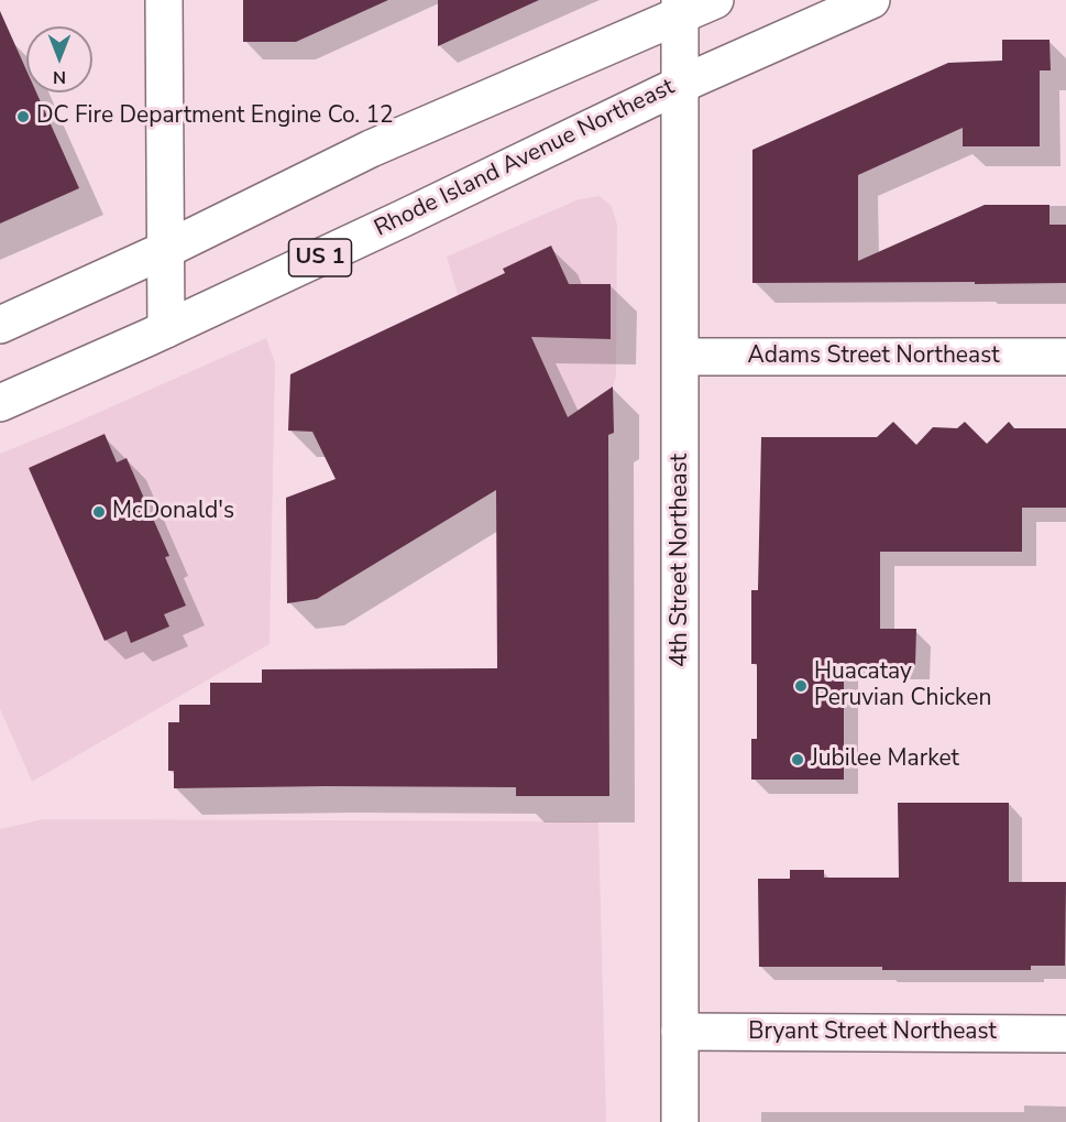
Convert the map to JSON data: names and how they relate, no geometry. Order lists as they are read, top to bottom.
{
  "streets": {
    "street": [
      "Rhode Island Avenue Northeast",
      "US 1",
      "Adams Street Northeast",
      "4th Street Northeast",
      "Bryant Street Northeast"
    ]
  },
  "crossings": [
    ["Rhode Island Avenue Northeast", "4th Street Northeast"],
    ["Adams Street Northeast", "4th Street Northeast"],
    ["4th Street Northeast", "Bryant Street Northeast"]
  ],
  "places": [
    "DC Fire Department Engine Co. 12",
    "McDonald's",
    "Huacatay Peruvian Chicken",
    "Jubilee Market"
  ],
  "north": "bottom"
}
